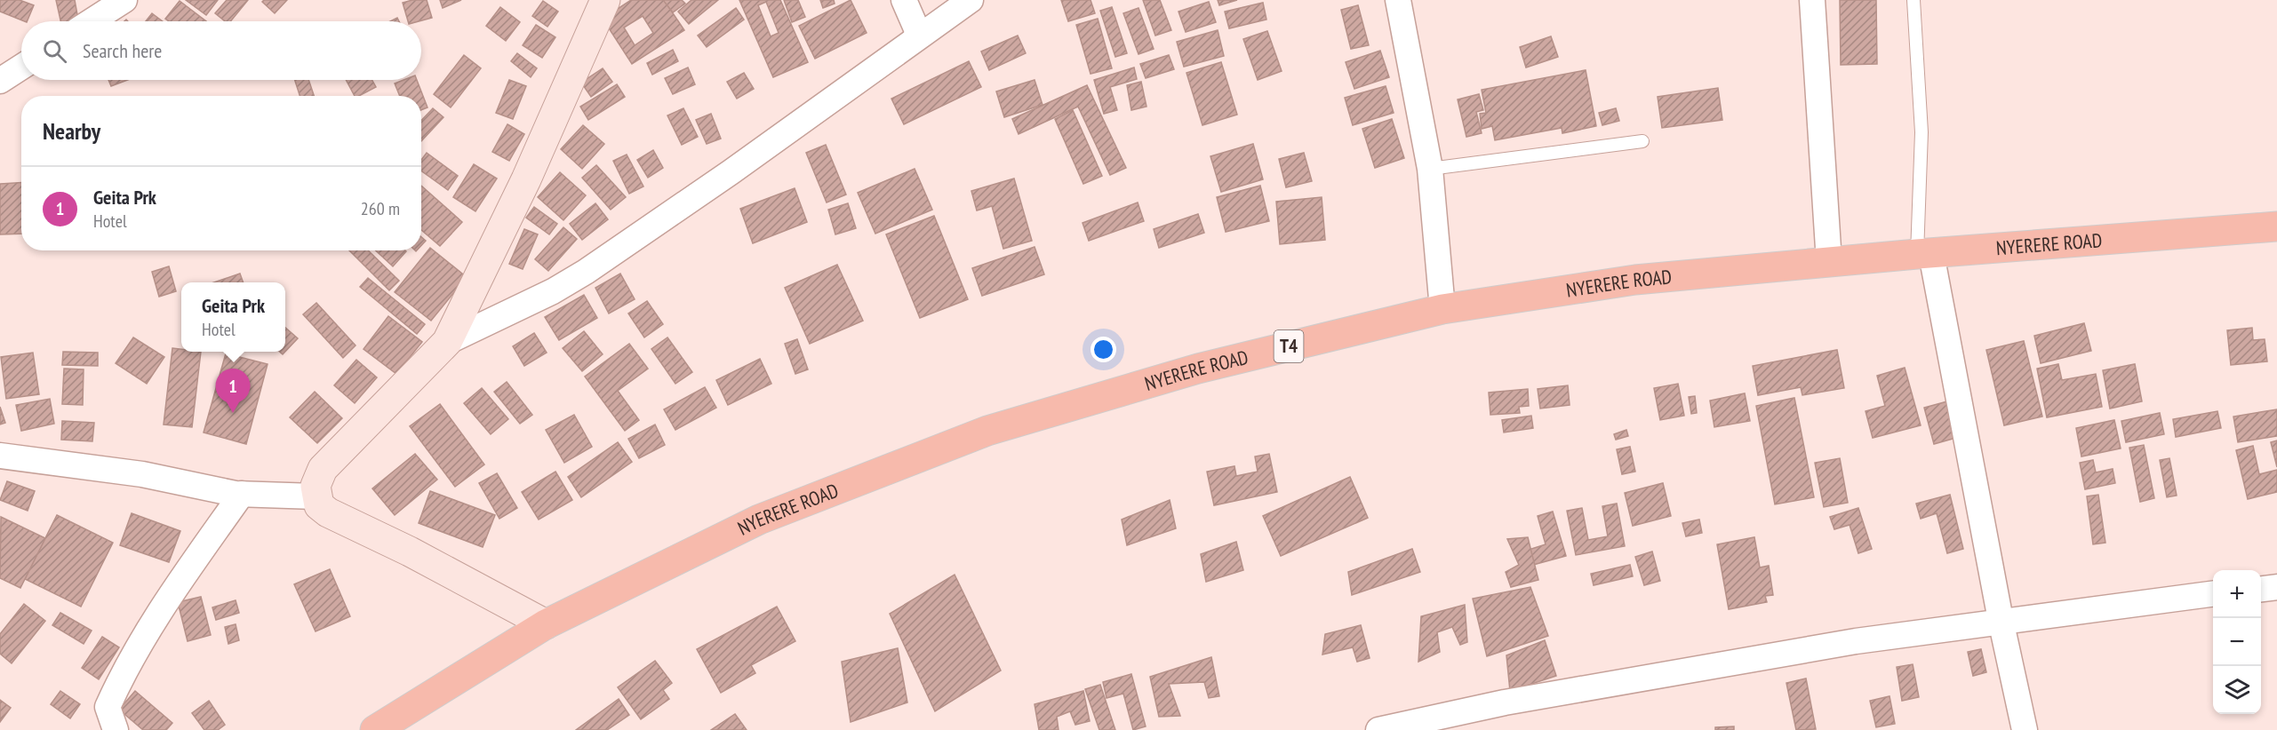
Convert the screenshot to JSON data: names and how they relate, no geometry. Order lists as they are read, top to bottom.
{
  "streets": {
    "highway": ["NYERERE ROAD", "T4"]
  },
  "page": {
    "search": "Search here",
    "heading": "Nearby",
    "list": [
      {
        "mark": "1",
        "name": "Geita Prk",
        "note": "Hotel",
        "value": "260 m"
      }
    ],
    "popup": ["Geita Prk", "Hotel"],
    "pins": "1",
    "map_buttons": ["+", "−"]
  }
}
